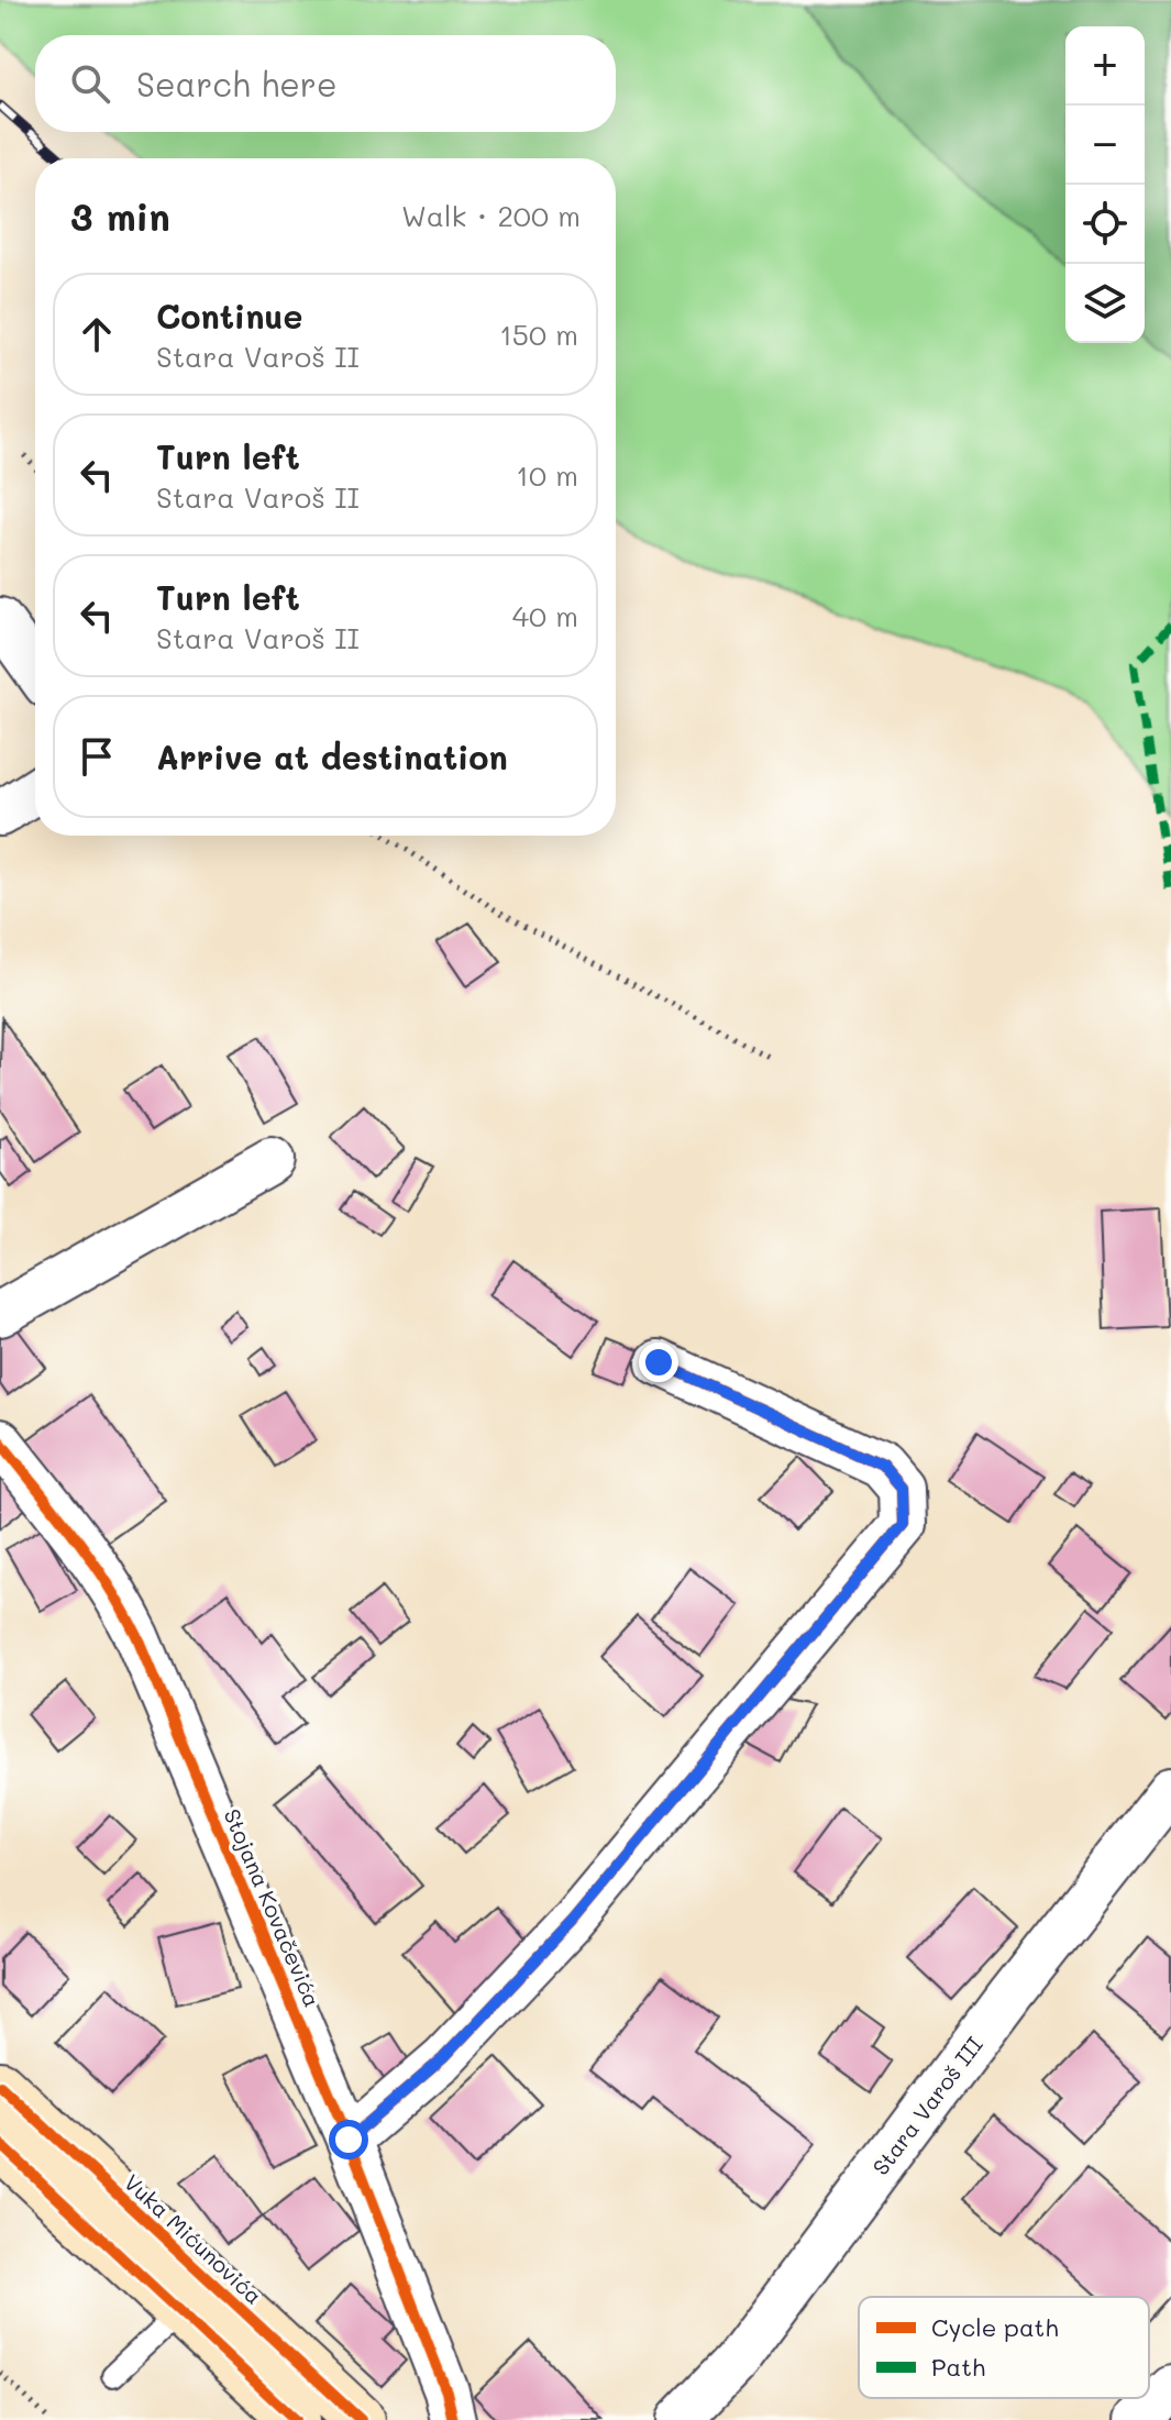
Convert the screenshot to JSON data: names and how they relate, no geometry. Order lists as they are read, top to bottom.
{
  "streets": {
    "main road": ["Vuka Mićunovića"],
    "street": ["Stojana Kovačevića", "Stara Varoš III"]
  },
  "legend": ["Cycle path", "Path"],
  "page": {
    "map_buttons": ["+", "−"],
    "search": "Search here",
    "heading": ["3 min", "Walk · 200 m"],
    "list": [
      ["Continue", "Stara Varoš II", "150 m"],
      ["Turn left", "Stara Varoš II", "10 m"],
      ["Turn left", "Stara Varoš II", "40 m"],
      "Arrive at destination"
    ]
  }
}
